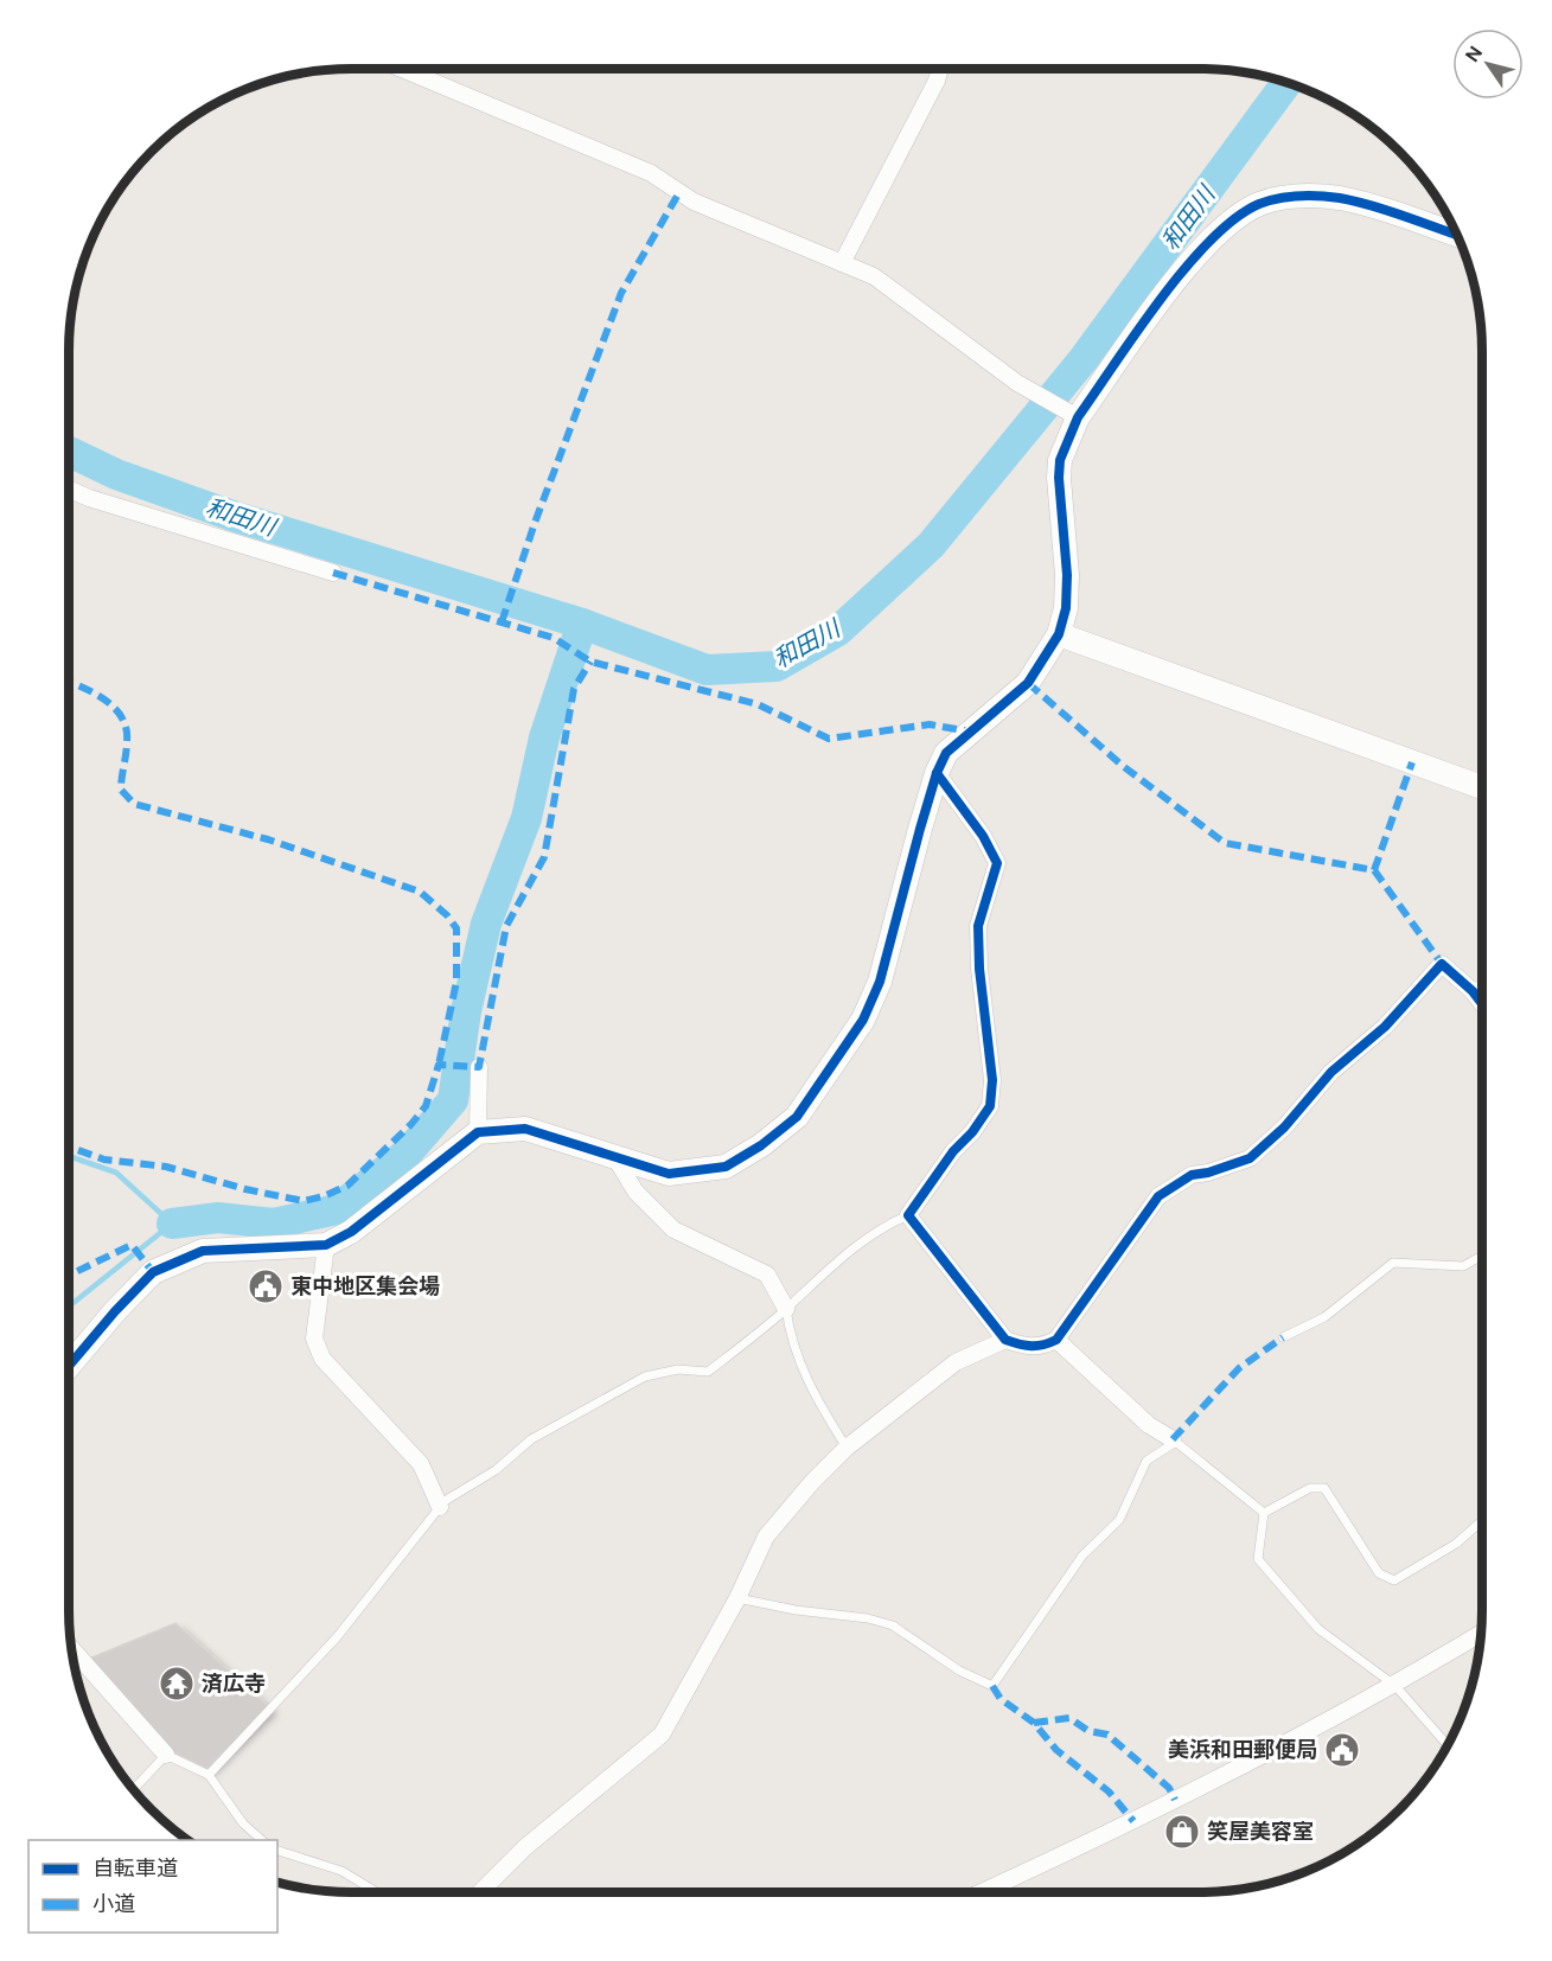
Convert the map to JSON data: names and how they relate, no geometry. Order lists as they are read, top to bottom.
{
  "water": ["和田川"],
  "places": {
    "public building": ["東中地区集会場", "美浜和田郵便局"],
    "temple": ["済広寺"],
    "shop": ["笑屋美容室"]
  },
  "legend": ["自転車道", "小道"],
  "north": "top left"
}
